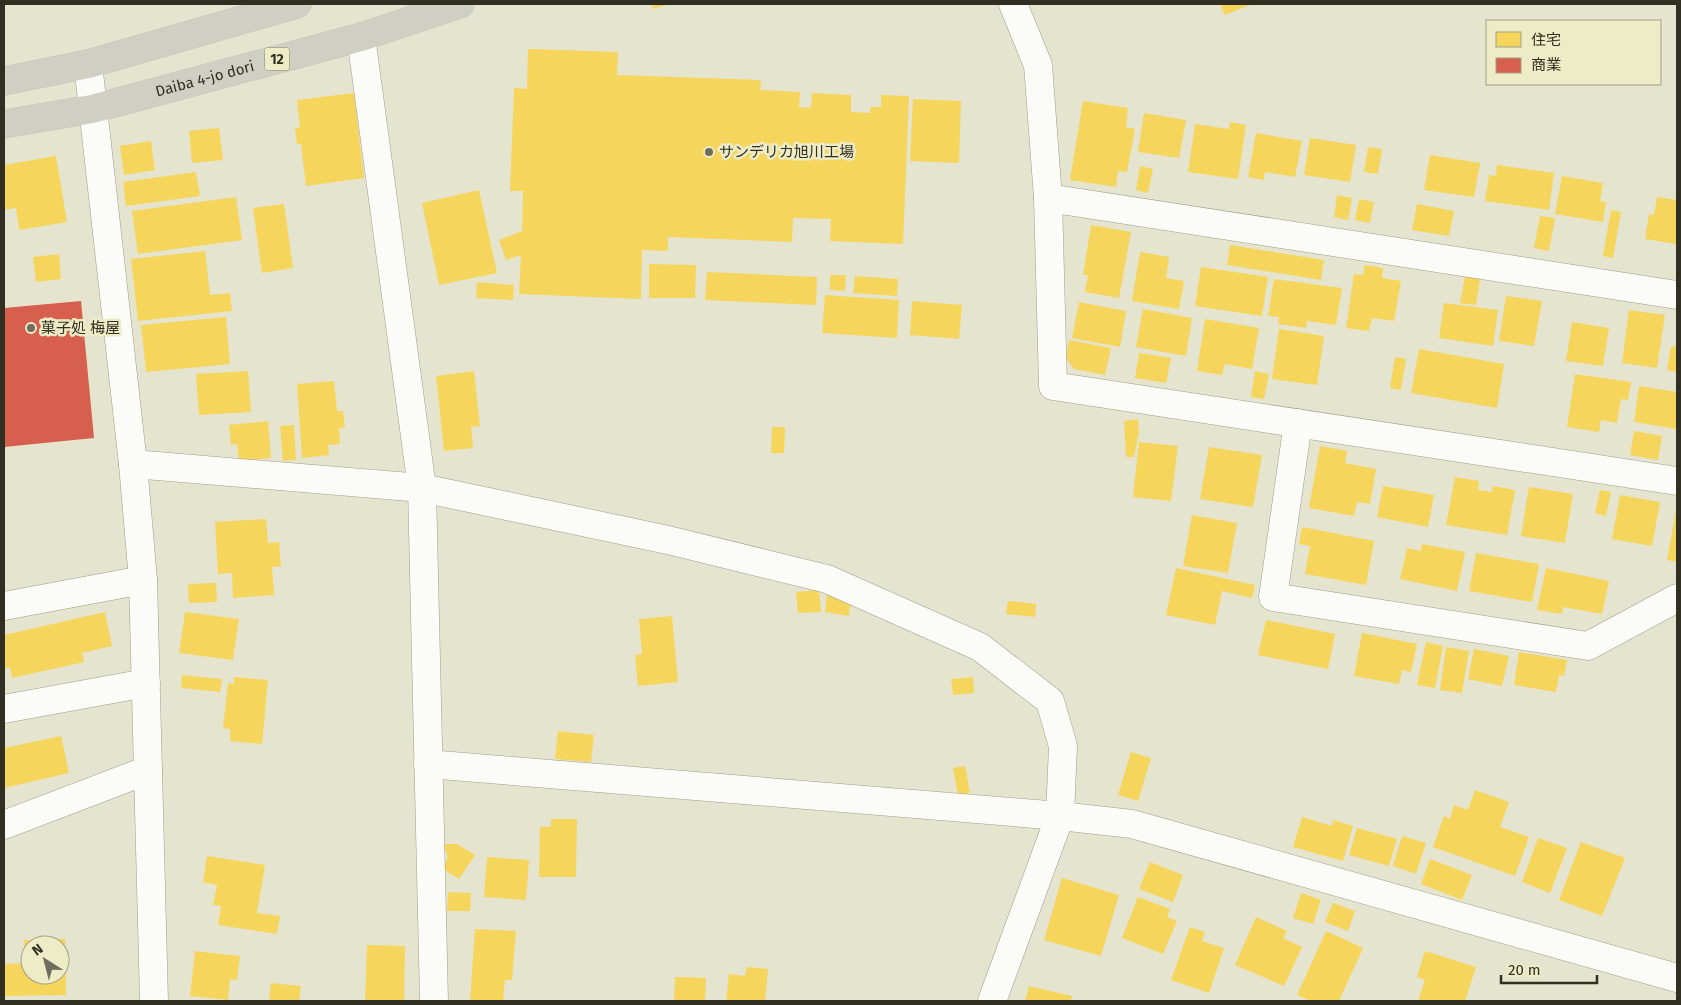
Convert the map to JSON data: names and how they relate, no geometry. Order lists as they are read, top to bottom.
{
  "streets": {
    "highway": ["12", "Daiba 4-jo dori"]
  },
  "places": ["サンデリカ旭川工場", "菓子処 梅屋"],
  "legend": ["住宅", "商業"],
  "scale_bar": "20 m",
  "north": "top left"
}
